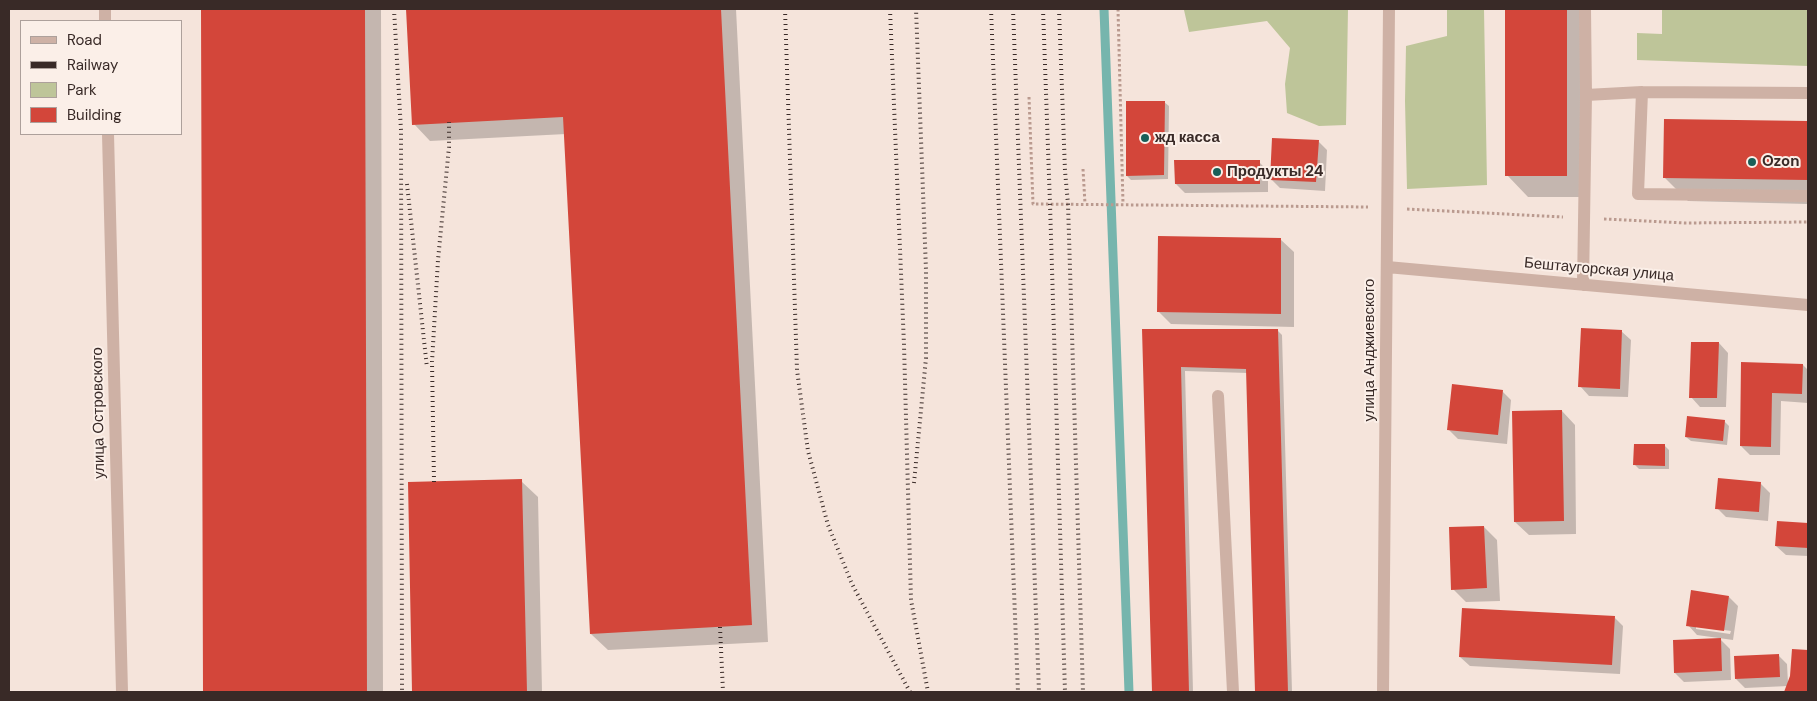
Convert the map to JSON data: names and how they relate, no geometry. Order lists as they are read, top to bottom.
{
  "streets": {
    "street": ["Бештаугорская улица", "улица Анджиевского", "улица Островского"]
  },
  "crossings": [
    ["Бештаугорская улица", "улица Анджиевского"]
  ],
  "places": ["жд касса", "Ozon", "Продукты 24"],
  "legend": [
    "Road",
    "Railway",
    "Park",
    "Building"
  ]
}
